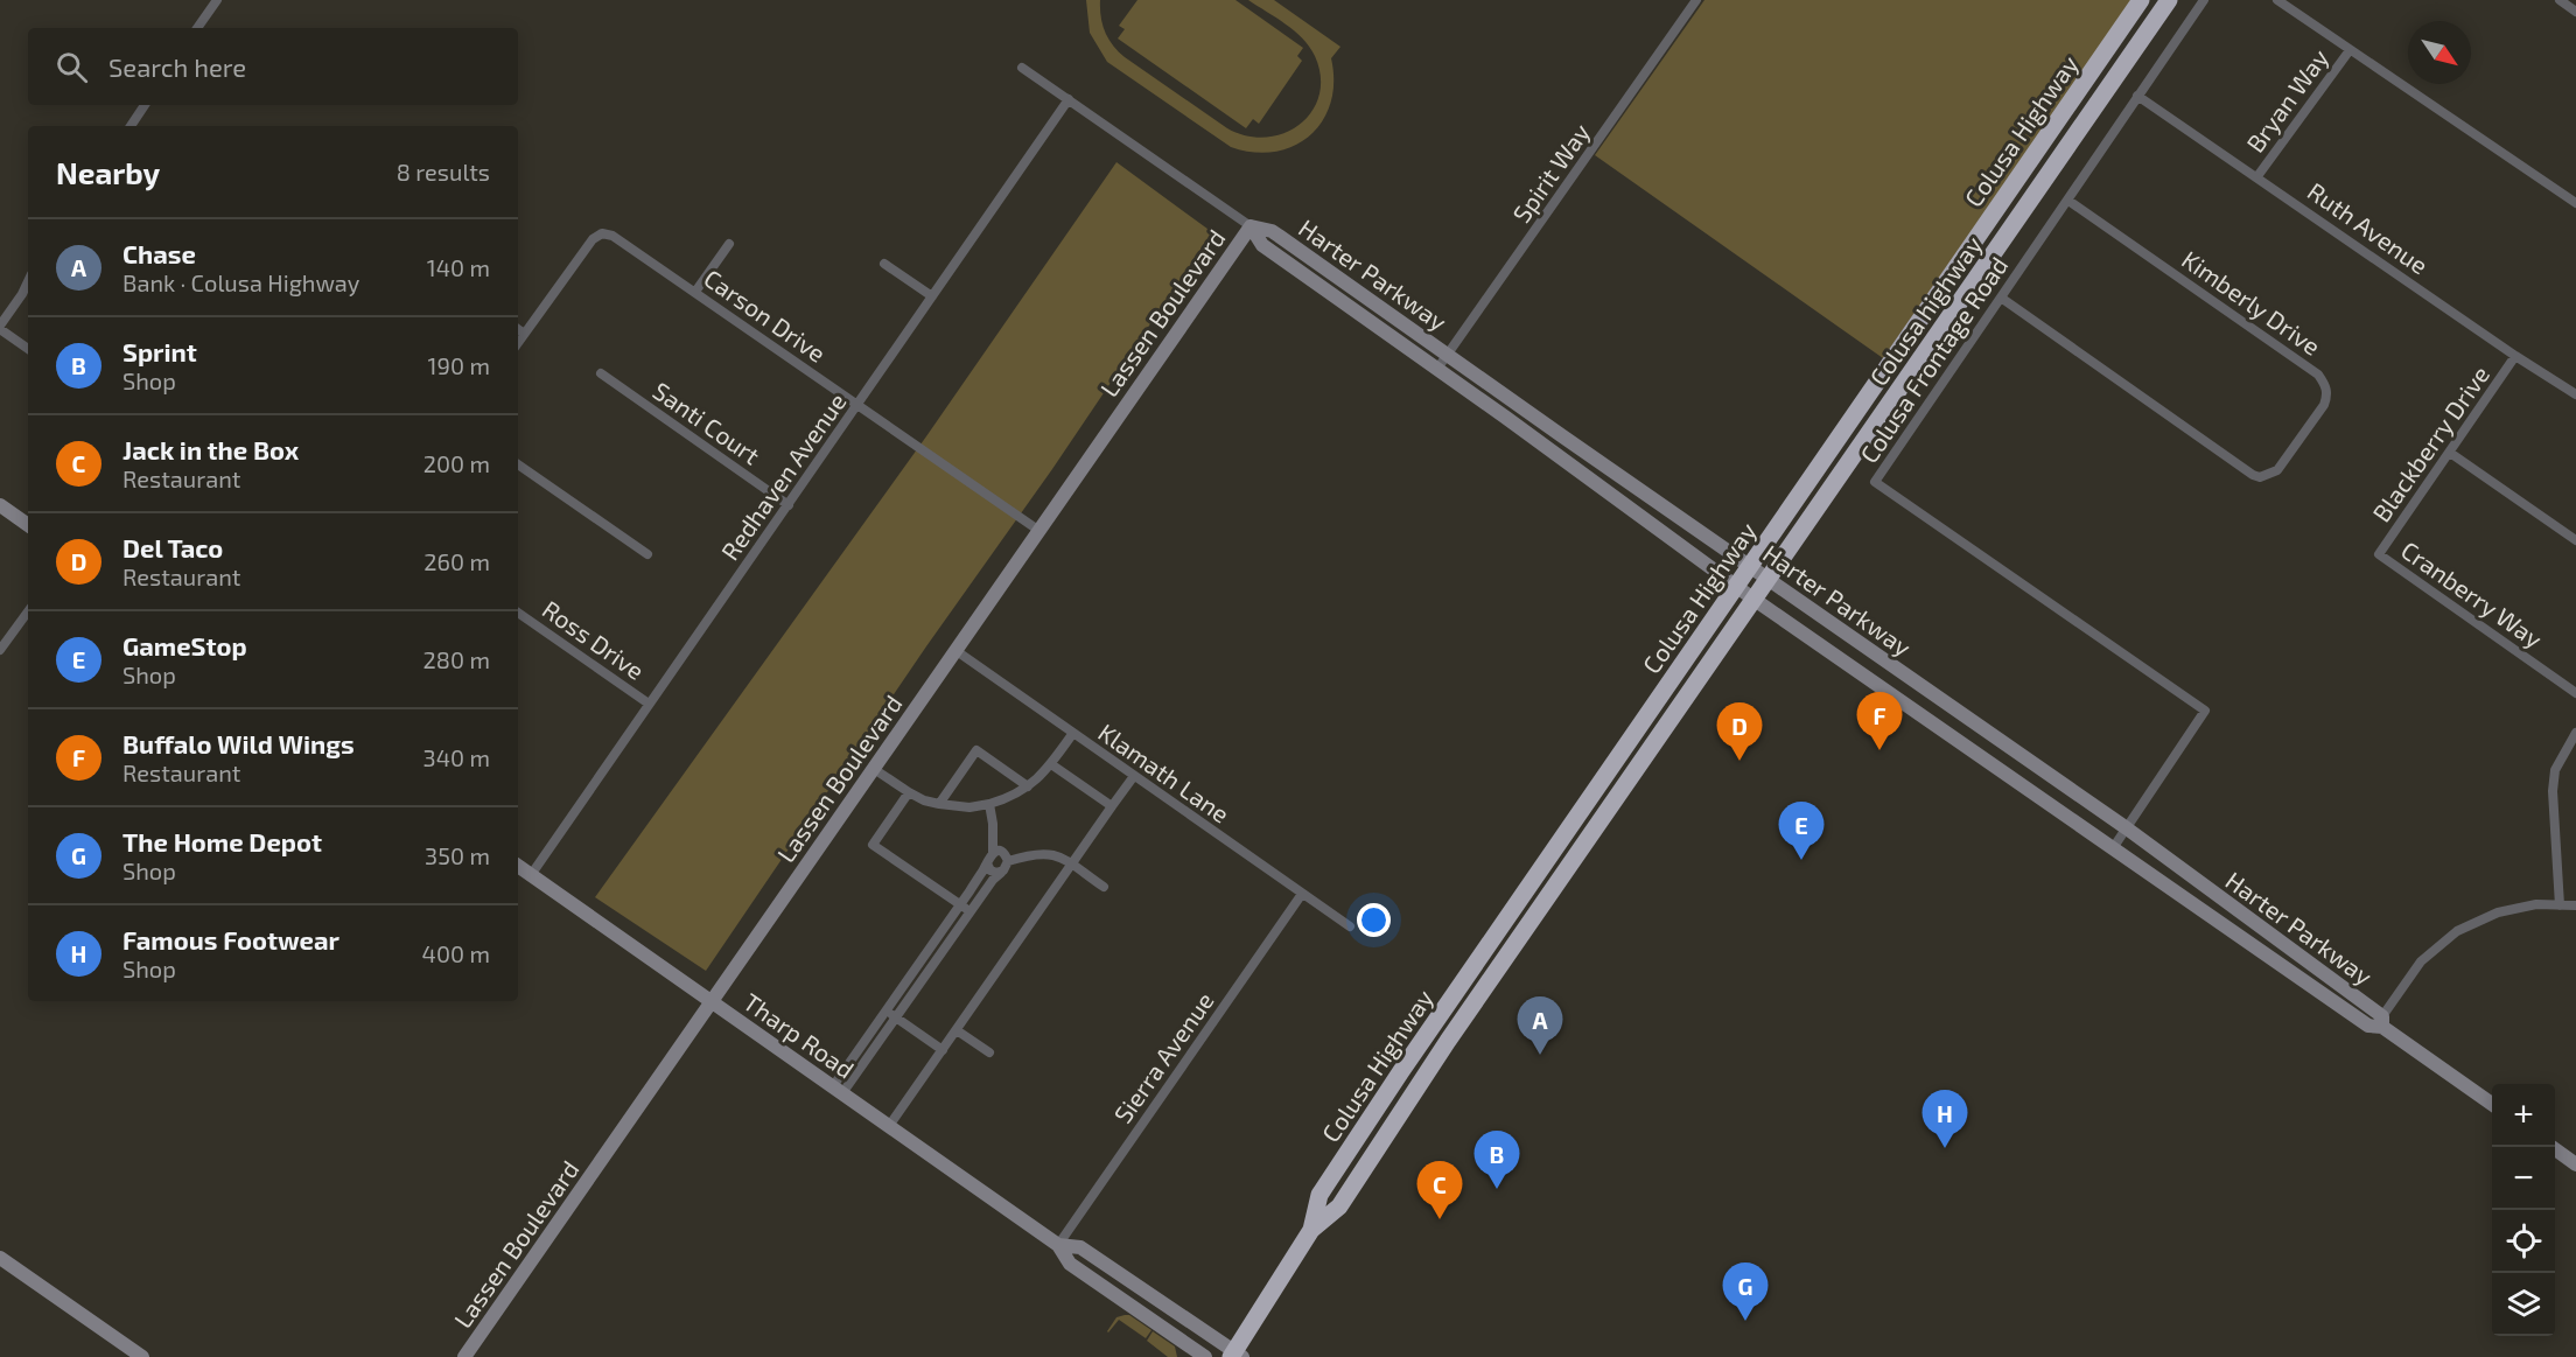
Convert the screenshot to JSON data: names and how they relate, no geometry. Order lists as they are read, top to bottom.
{
  "streets": {
    "highway": ["Colusa Highway", "Colusa highway"],
    "street": [
      "Bryan Way",
      "Spirit Way",
      "Ruth Avenue",
      "Harter Parkway",
      "Kimberly Drive",
      "Lassen Boulevard",
      "Carson Drive",
      "Colusa Frontage Road",
      "Santi Court",
      "Blackberry Drive",
      "Redhaven Avenue",
      "Cranberry Way",
      "Ross Drive",
      "Klamath Lane",
      "Tharp Road",
      "Sierra Avenue"
    ]
  },
  "crossings": [
    ["Bryan Way", "Ruth Avenue"],
    ["Colusa Highway", "Harter Parkway"],
    ["Colusa Highway", "Colusa highway"],
    ["Colusa Highway", "Tharp Road"],
    ["Spirit Way", "Harter Parkway"],
    ["Ruth Avenue", "Colusa Frontage Road"],
    ["Ruth Avenue", "Blackberry Drive"],
    ["Harter Parkway", "Colusa highway"],
    ["Harter Parkway", "Lassen Boulevard"],
    ["Harter Parkway", "Colusa Frontage Road"],
    ["Harter Parkway", "Redhaven Avenue"],
    ["Kimberly Drive", "Colusa Frontage Road"],
    ["Lassen Boulevard", "Carson Drive"],
    ["Lassen Boulevard", "Klamath Lane"],
    ["Lassen Boulevard", "Tharp Road"],
    ["Carson Drive", "Redhaven Avenue"],
    ["Santi Court", "Redhaven Avenue"],
    ["Blackberry Drive", "Cranberry Way"],
    ["Redhaven Avenue", "Ross Drive"],
    ["Redhaven Avenue", "Tharp Road"],
    ["Klamath Lane", "Sierra Avenue"],
    ["Tharp Road", "Sierra Avenue"]
  ],
  "north": "bottom right",
  "page": {
    "search": "Search here",
    "heading": ["Nearby", "8 results"],
    "list": [
      {
        "mark": "A",
        "name": "Chase",
        "note": "Bank · Colusa Highway",
        "value": "140 m"
      },
      {
        "mark": "B",
        "name": "Sprint",
        "note": "Shop",
        "value": "190 m"
      },
      {
        "mark": "C",
        "name": "Jack in the Box",
        "note": "Restaurant",
        "value": "200 m"
      },
      {
        "mark": "D",
        "name": "Del Taco",
        "note": "Restaurant",
        "value": "260 m"
      },
      {
        "mark": "E",
        "name": "GameStop",
        "note": "Shop",
        "value": "280 m"
      },
      {
        "mark": "F",
        "name": "Buffalo Wild Wings",
        "note": "Restaurant",
        "value": "340 m"
      },
      {
        "mark": "G",
        "name": "The Home Depot",
        "note": "Shop",
        "value": "350 m"
      },
      {
        "mark": "H",
        "name": "Famous Footwear",
        "note": "Shop",
        "value": "400 m"
      }
    ],
    "pins": [
      "F",
      "D",
      "E",
      "A",
      "H",
      "B",
      "C",
      "G"
    ],
    "map_buttons": ["+", "−"]
  }
}
